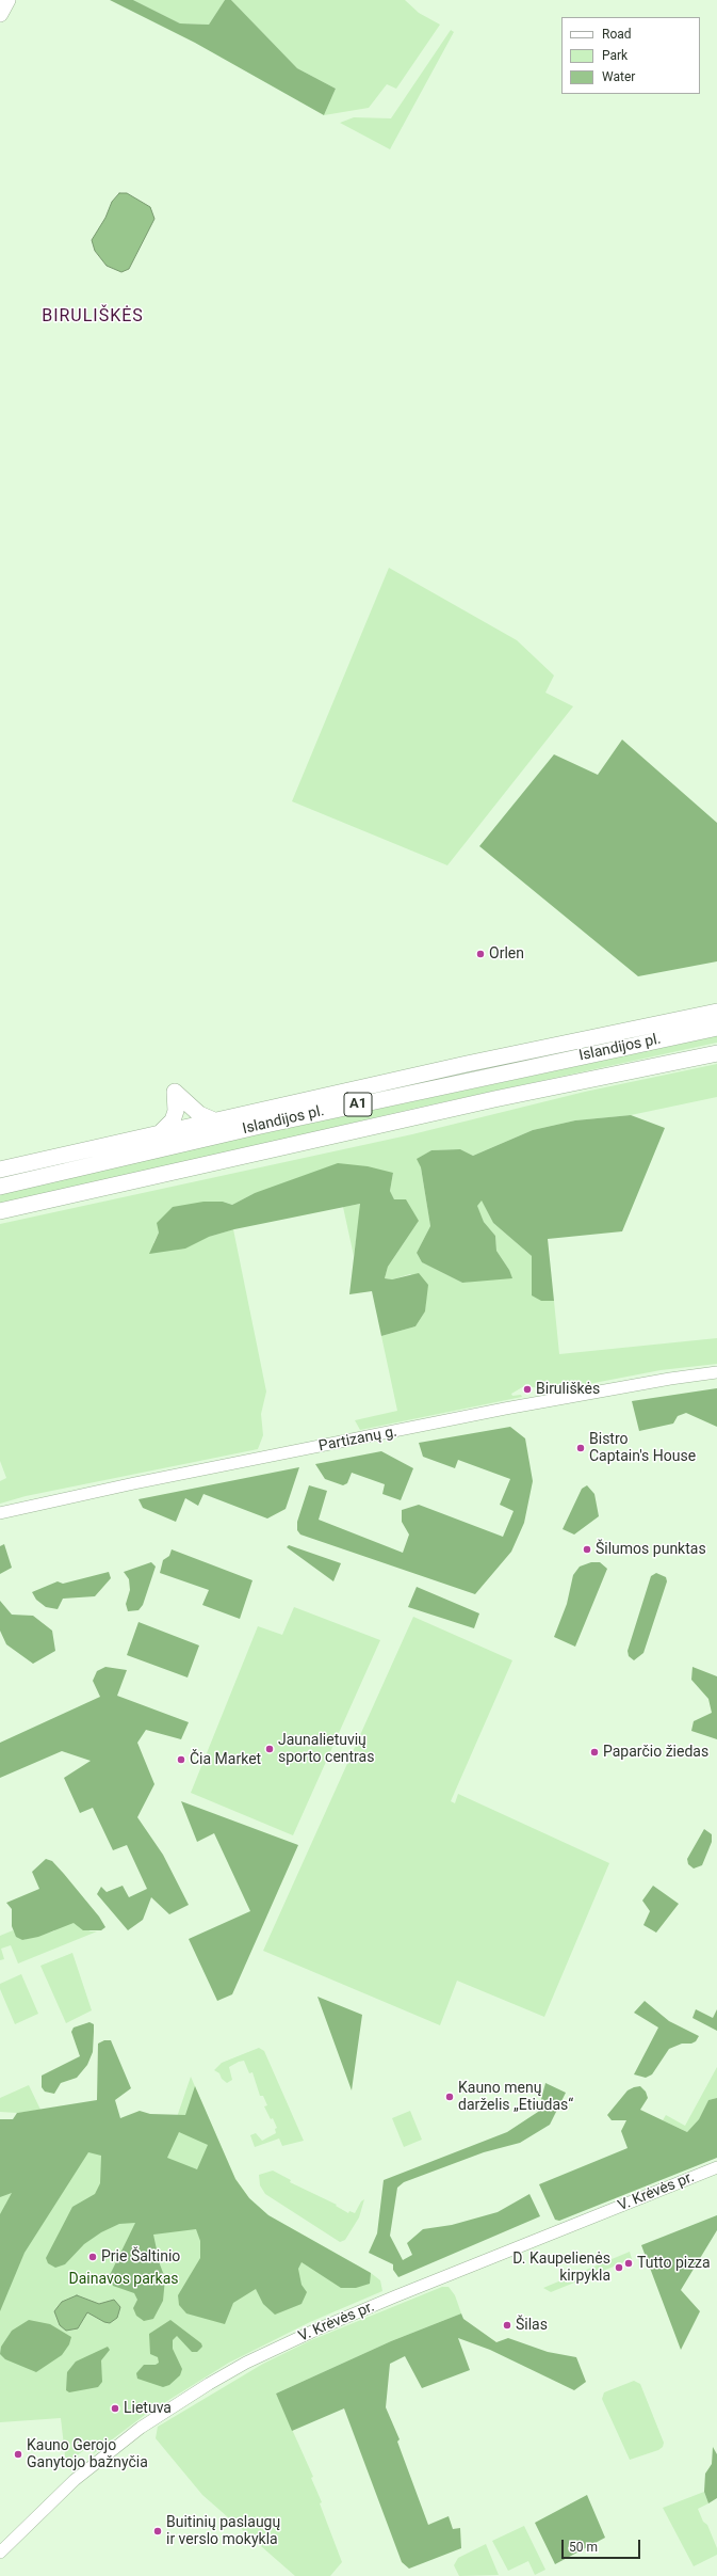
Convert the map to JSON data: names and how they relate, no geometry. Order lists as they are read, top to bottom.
{
  "streets": {
    "highway": ["Islandijos pl.", "A1"],
    "main road": ["Partizanų g.", "V. Krėvės pr."]
  },
  "districts": ["BIRULIŠKĖS"],
  "parks": ["Dainavos parkas"],
  "places": [
    "Orlen",
    "Biruliškės",
    "Bistro Captain's House",
    "Šilumos punktas",
    "Jaunalietuvių sporto centras",
    "Paparčio žiedas",
    "Čia Market",
    "Kauno menų darželis „Etiudas“",
    "Prie Šaltinio",
    "Tutto pizza",
    "D. Kaupelienės kirpykla",
    "Šilas",
    "Lietuva",
    "Kauno Gerojo Ganytojo bažnyčia",
    "Buitinių paslaugų ir verslo mokykla"
  ],
  "legend": ["Road", "Park", "Water"],
  "scale_bar": "50 m"
}
